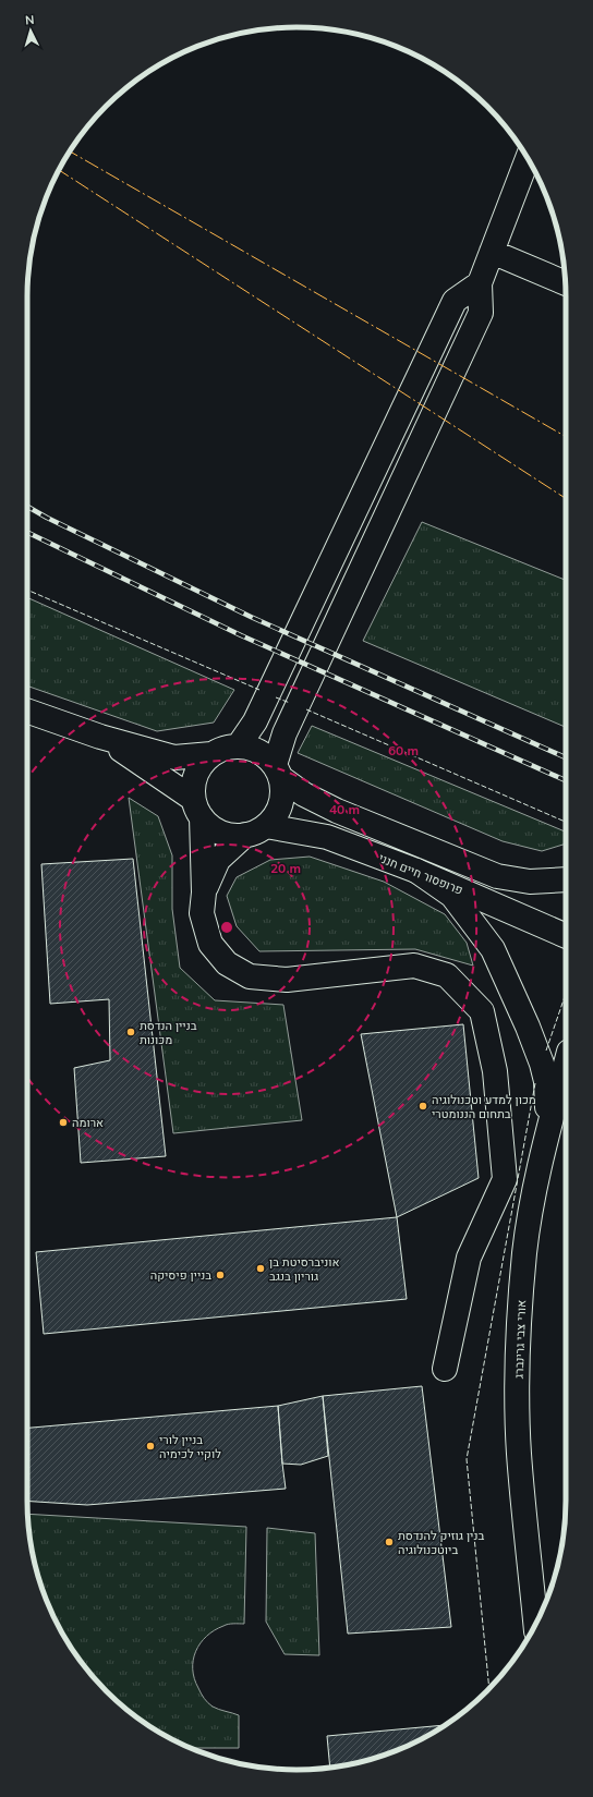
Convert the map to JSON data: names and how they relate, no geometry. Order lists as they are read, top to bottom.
{
  "streets": {
    "street": ["פרופסור חיים חנני", "אורי צבי גרינברג"]
  },
  "places": [
    "בניין הנדסת מכונות",
    "מכון למדע וטכנולוגיה בתחום הננומטרי",
    "ארומה",
    "אוניברסיטת בן גוריון בנגב",
    "בניין פיסיקה",
    "בניין לורי לוקיי לכימיה",
    "בנין גוזיק להנדסת ביוטכנולוגיה"
  ],
  "north": "top",
  "rings": ["60 m", "40 m", "20 m"]
}
